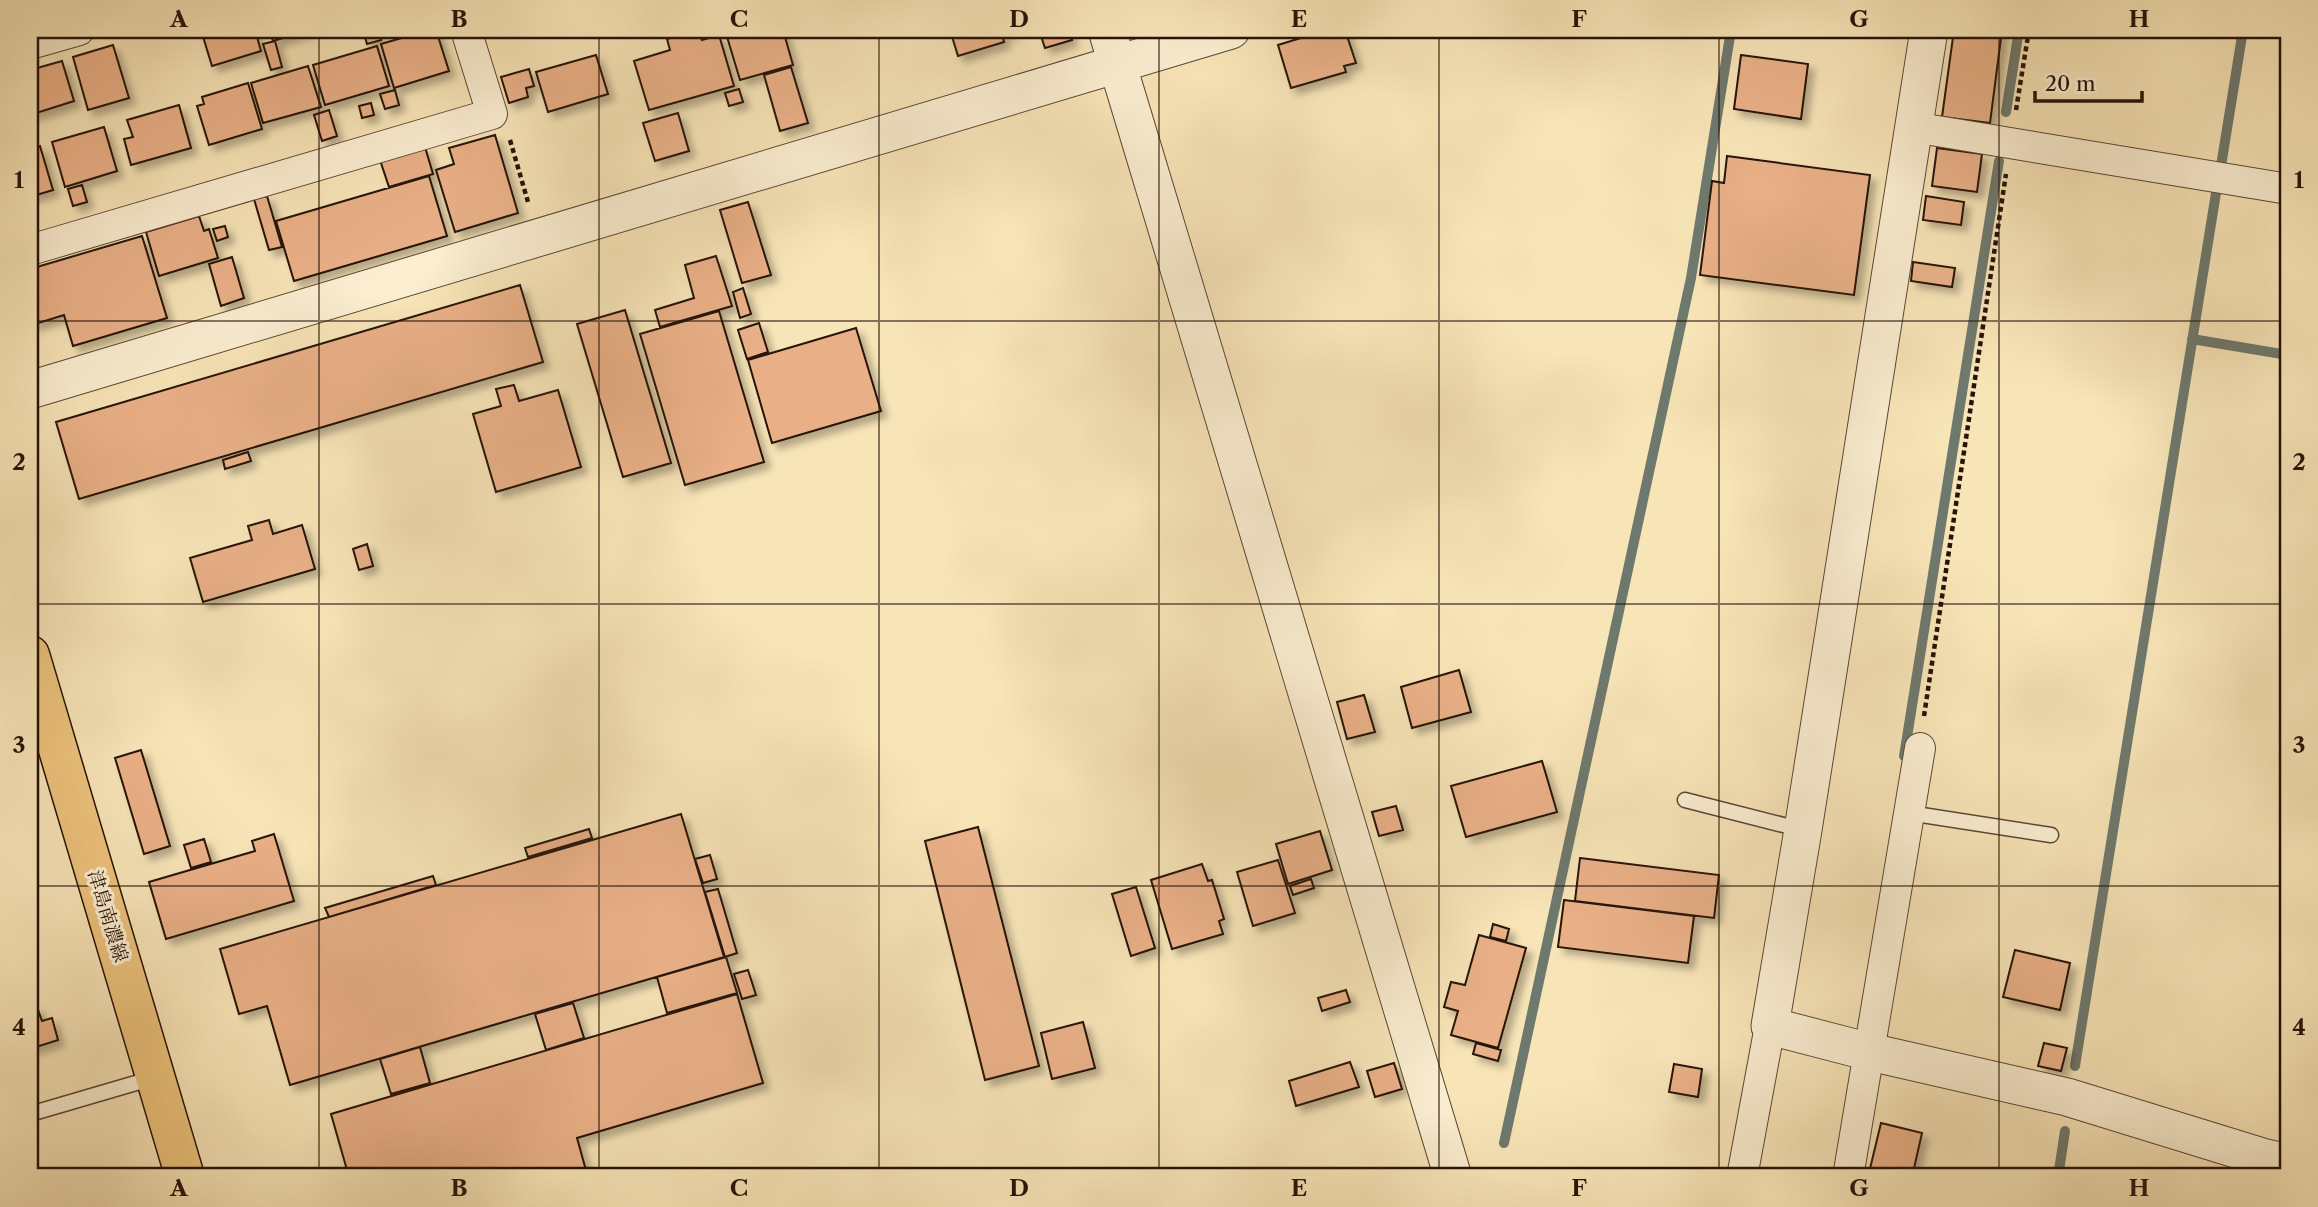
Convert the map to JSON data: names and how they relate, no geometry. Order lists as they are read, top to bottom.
{
  "streets": {
    "main road": ["津島南濃線"]
  },
  "scale_bar": "20 m",
  "grid": {
    "columns": [
      "A",
      "B",
      "C",
      "D",
      "E",
      "F",
      "G",
      "H"
    ],
    "rows": [
      "1",
      "2",
      "3",
      "4"
    ]
  }
}
